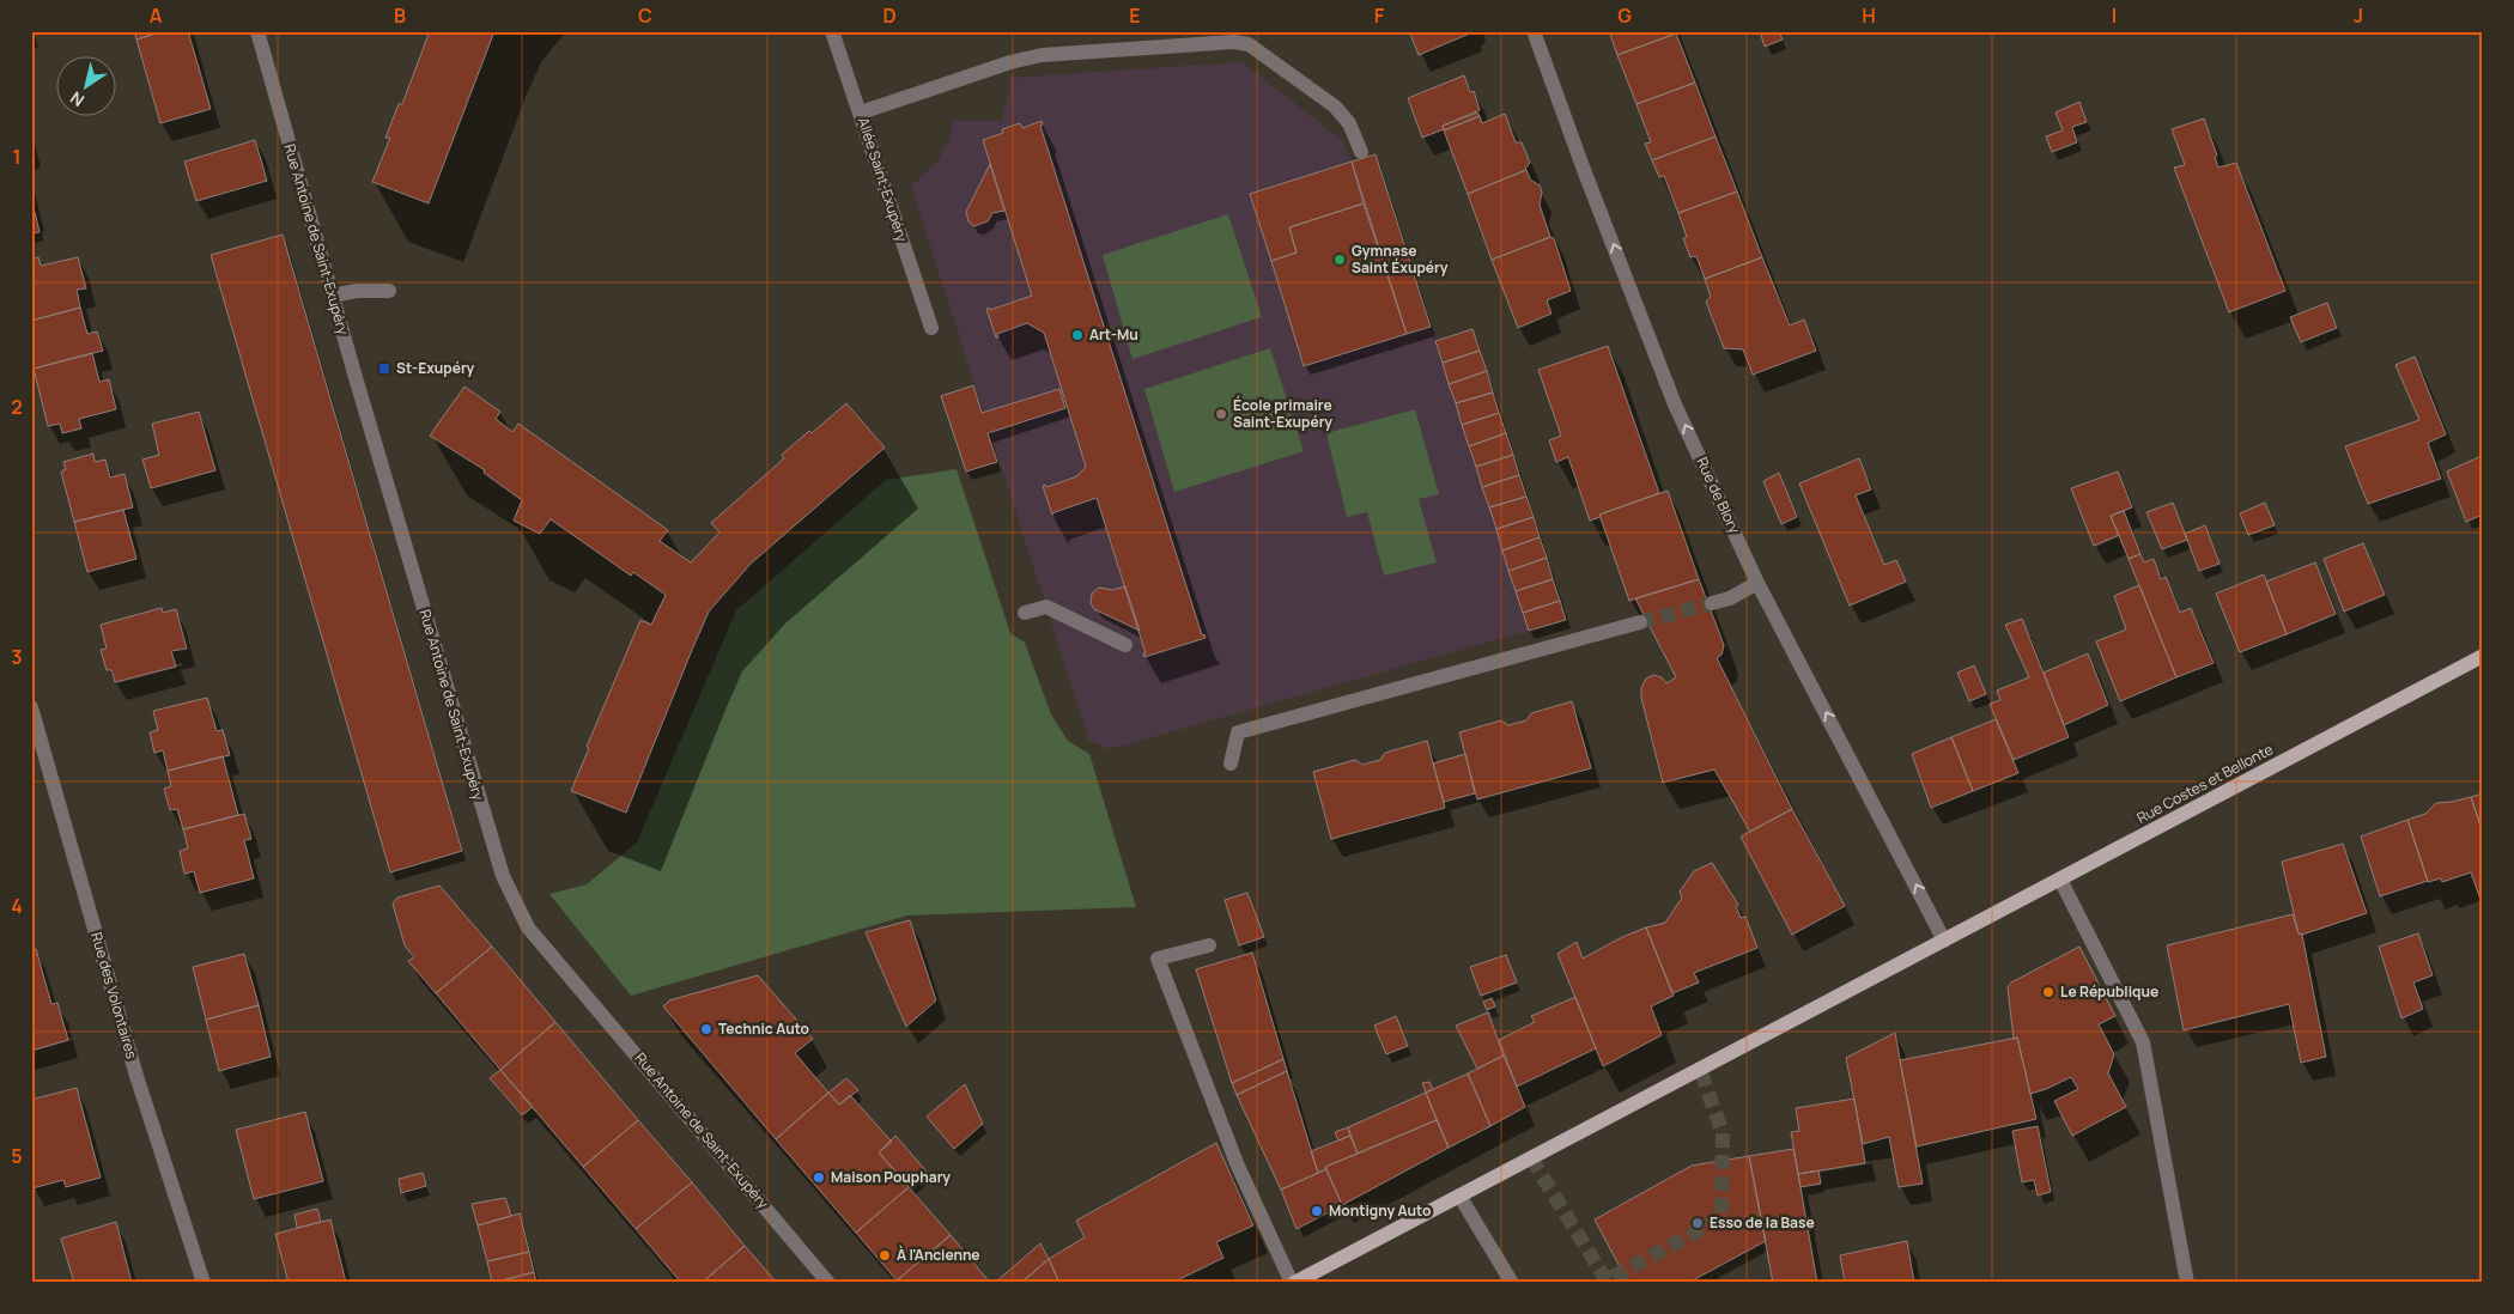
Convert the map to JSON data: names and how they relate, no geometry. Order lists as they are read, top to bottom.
{
  "streets": {
    "main road": ["Rue Costes et Bellonte"],
    "street": [
      "Allée Saint-Exupéry",
      "Rue Antoine de Saint-Exupéry",
      "Rue de Blory",
      "Rue des Volontaires"
    ]
  },
  "crossings": [
    ["Rue de Blory", "Rue Costes et Bellonte"]
  ],
  "one_way": ["Rue de Blory"],
  "places": {
    "other": [
      "Gymnase Saint Éxupéry",
      "Art-Mu",
      "École primaire Saint-Exupéry",
      "Le République",
      "Technic Auto",
      "Maison Pouphary",
      "Montigny Auto",
      "Esso de la Base",
      "À l'Ancienne"
    ],
    "transit": ["St-Exupéry"]
  },
  "north": "bottom left",
  "grid": {
    "columns": [
      "A",
      "B",
      "C",
      "D",
      "E",
      "F",
      "G",
      "H",
      "I",
      "J"
    ],
    "rows": [
      "1",
      "2",
      "3",
      "4",
      "5"
    ]
  }
}
